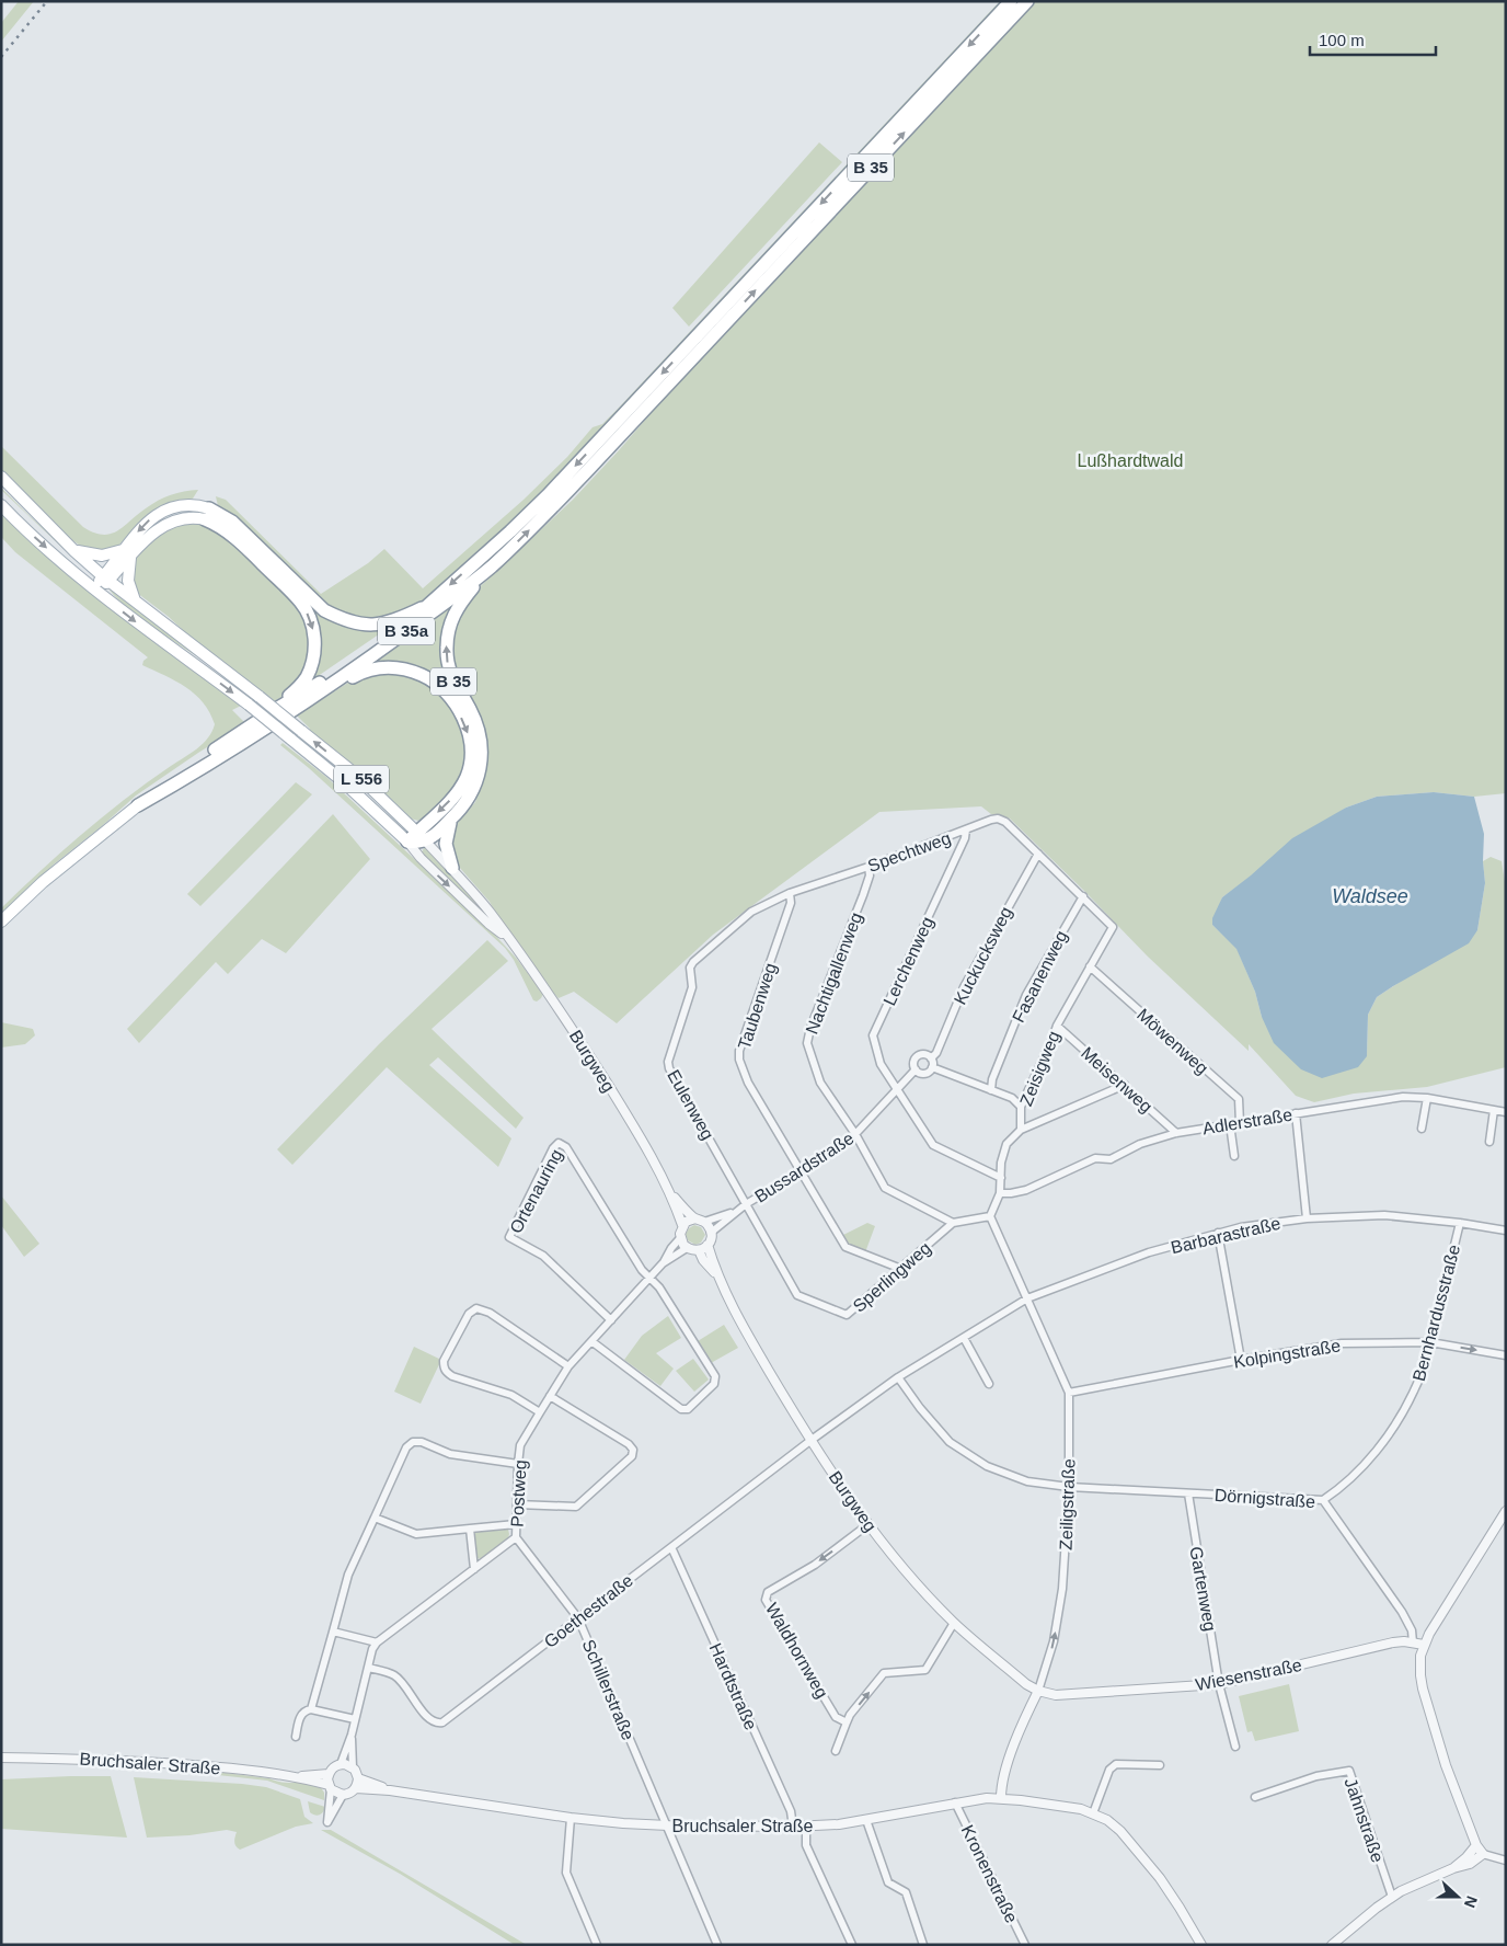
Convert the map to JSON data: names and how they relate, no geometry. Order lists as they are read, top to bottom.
{
  "streets": {
    "highway": ["B 35", "B 35a"],
    "main road": ["L 556"],
    "street": [
      "Spechtweg",
      "Kuckucksweg",
      "Lerchenweg",
      "Nachtigallenweg",
      "Fasanenweg",
      "Taubenweg",
      "Möwenweg",
      "Burgweg",
      "Zeisigweg",
      "Meisenweg",
      "Eulenweg",
      "Adlerstraße",
      "Bussardstraße",
      "Ortenauring",
      "Barbarastraße",
      "Sperlingweg",
      "Bernhardusstraße",
      "Kolpingstraße",
      "Postweg",
      "Dörnigstraße",
      "Zeiligstraße",
      "Gartenweg",
      "Goethestraße",
      "Waldhornweg",
      "Wiesenstraße",
      "Hardtstraße",
      "Schillerstraße",
      "Bruchsaler Straße",
      "Jahnstraße",
      "Kronenstraße"
    ]
  },
  "crossings": [
    ["B 35", "B 35a"],
    ["B 35", "L 556"],
    ["B 35", "Burgweg"],
    ["L 556", "Burgweg"],
    ["Spechtweg", "Kuckucksweg"],
    ["Spechtweg", "Lerchenweg"],
    ["Spechtweg", "Nachtigallenweg"],
    ["Spechtweg", "Fasanenweg"],
    ["Spechtweg", "Taubenweg"],
    ["Spechtweg", "Zeisigweg"],
    ["Spechtweg", "Eulenweg"],
    ["Kuckucksweg", "Bussardstraße"],
    ["Lerchenweg", "Zeisigweg"],
    ["Lerchenweg", "Bussardstraße"],
    ["Nachtigallenweg", "Bussardstraße"],
    ["Nachtigallenweg", "Sperlingweg"],
    ["Taubenweg", "Bussardstraße"],
    ["Taubenweg", "Sperlingweg"],
    ["Möwenweg", "Zeisigweg"],
    ["Möwenweg", "Adlerstraße"],
    ["Burgweg", "Bussardstraße"],
    ["Burgweg", "Barbarastraße"],
    ["Burgweg", "Postweg"],
    ["Burgweg", "Zeiligstraße"],
    ["Burgweg", "Goethestraße"],
    ["Burgweg", "Waldhornweg"],
    ["Burgweg", "Wiesenstraße"],
    ["Zeisigweg", "Meisenweg"],
    ["Zeisigweg", "Adlerstraße"],
    ["Zeisigweg", "Zeiligstraße"],
    ["Meisenweg", "Adlerstraße"],
    ["Eulenweg", "Bussardstraße"],
    ["Eulenweg", "Sperlingweg"],
    ["Bussardstraße", "Sperlingweg"],
    ["Bussardstraße", "Postweg"],
    ["Ortenauring", "Postweg"],
    ["Barbarastraße", "Bernhardusstraße"],
    ["Barbarastraße", "Dörnigstraße"],
    ["Barbarastraße", "Zeiligstraße"],
    ["Barbarastraße", "Goethestraße"],
    ["Bernhardusstraße", "Kolpingstraße"],
    ["Bernhardusstraße", "Dörnigstraße"],
    ["Kolpingstraße", "Zeiligstraße"],
    ["Postweg", "Schillerstraße"],
    ["Dörnigstraße", "Zeiligstraße"],
    ["Dörnigstraße", "Gartenweg"],
    ["Dörnigstraße", "Wiesenstraße"],
    ["Zeiligstraße", "Wiesenstraße"],
    ["Zeiligstraße", "Bruchsaler Straße"],
    ["Gartenweg", "Wiesenstraße"],
    ["Goethestraße", "Hardtstraße"],
    ["Goethestraße", "Schillerstraße"],
    ["Hardtstraße", "Bruchsaler Straße"],
    ["Schillerstraße", "Bruchsaler Straße"],
    ["Bruchsaler Straße", "Kronenstraße"]
  ],
  "water": ["Waldsee"],
  "parks": ["Lußhardtwald"],
  "scale_bar": "100 m",
  "north": "right"
}
